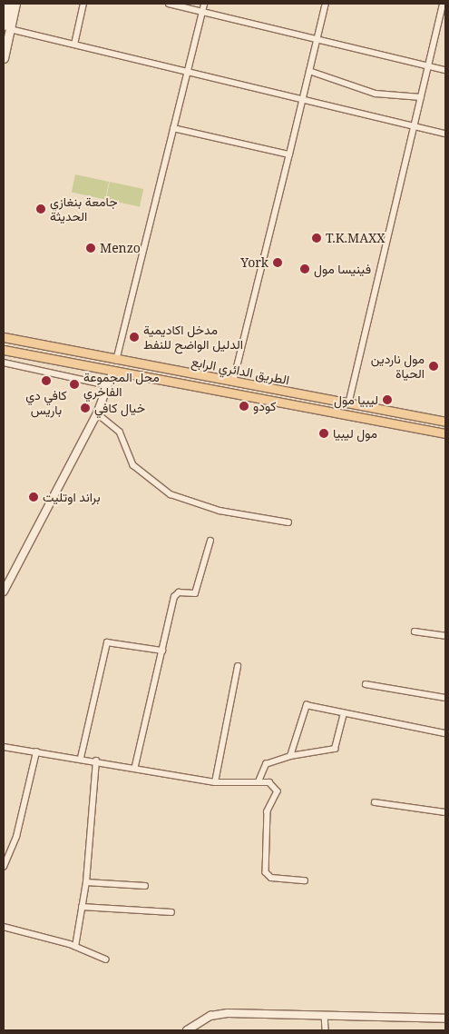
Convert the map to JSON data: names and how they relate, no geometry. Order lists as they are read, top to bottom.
{
  "streets": {
    "main road": ["الطريق الدائري الرابع"]
  },
  "places": [
    "جامعة بنغازي الحديثة",
    "T.K.MAXX",
    "Menzo",
    "York",
    "فينيسا مول",
    "مدخل اكاديمية الدليل الواضح للنفط",
    "مول ناردين الحياة",
    "كافي دي باريس",
    "محل المجموعة الفاخري",
    "ليبيا مول",
    "كودو",
    "خيال كافي",
    "مول ليبيا",
    "براند اوتليت"
  ]
}
